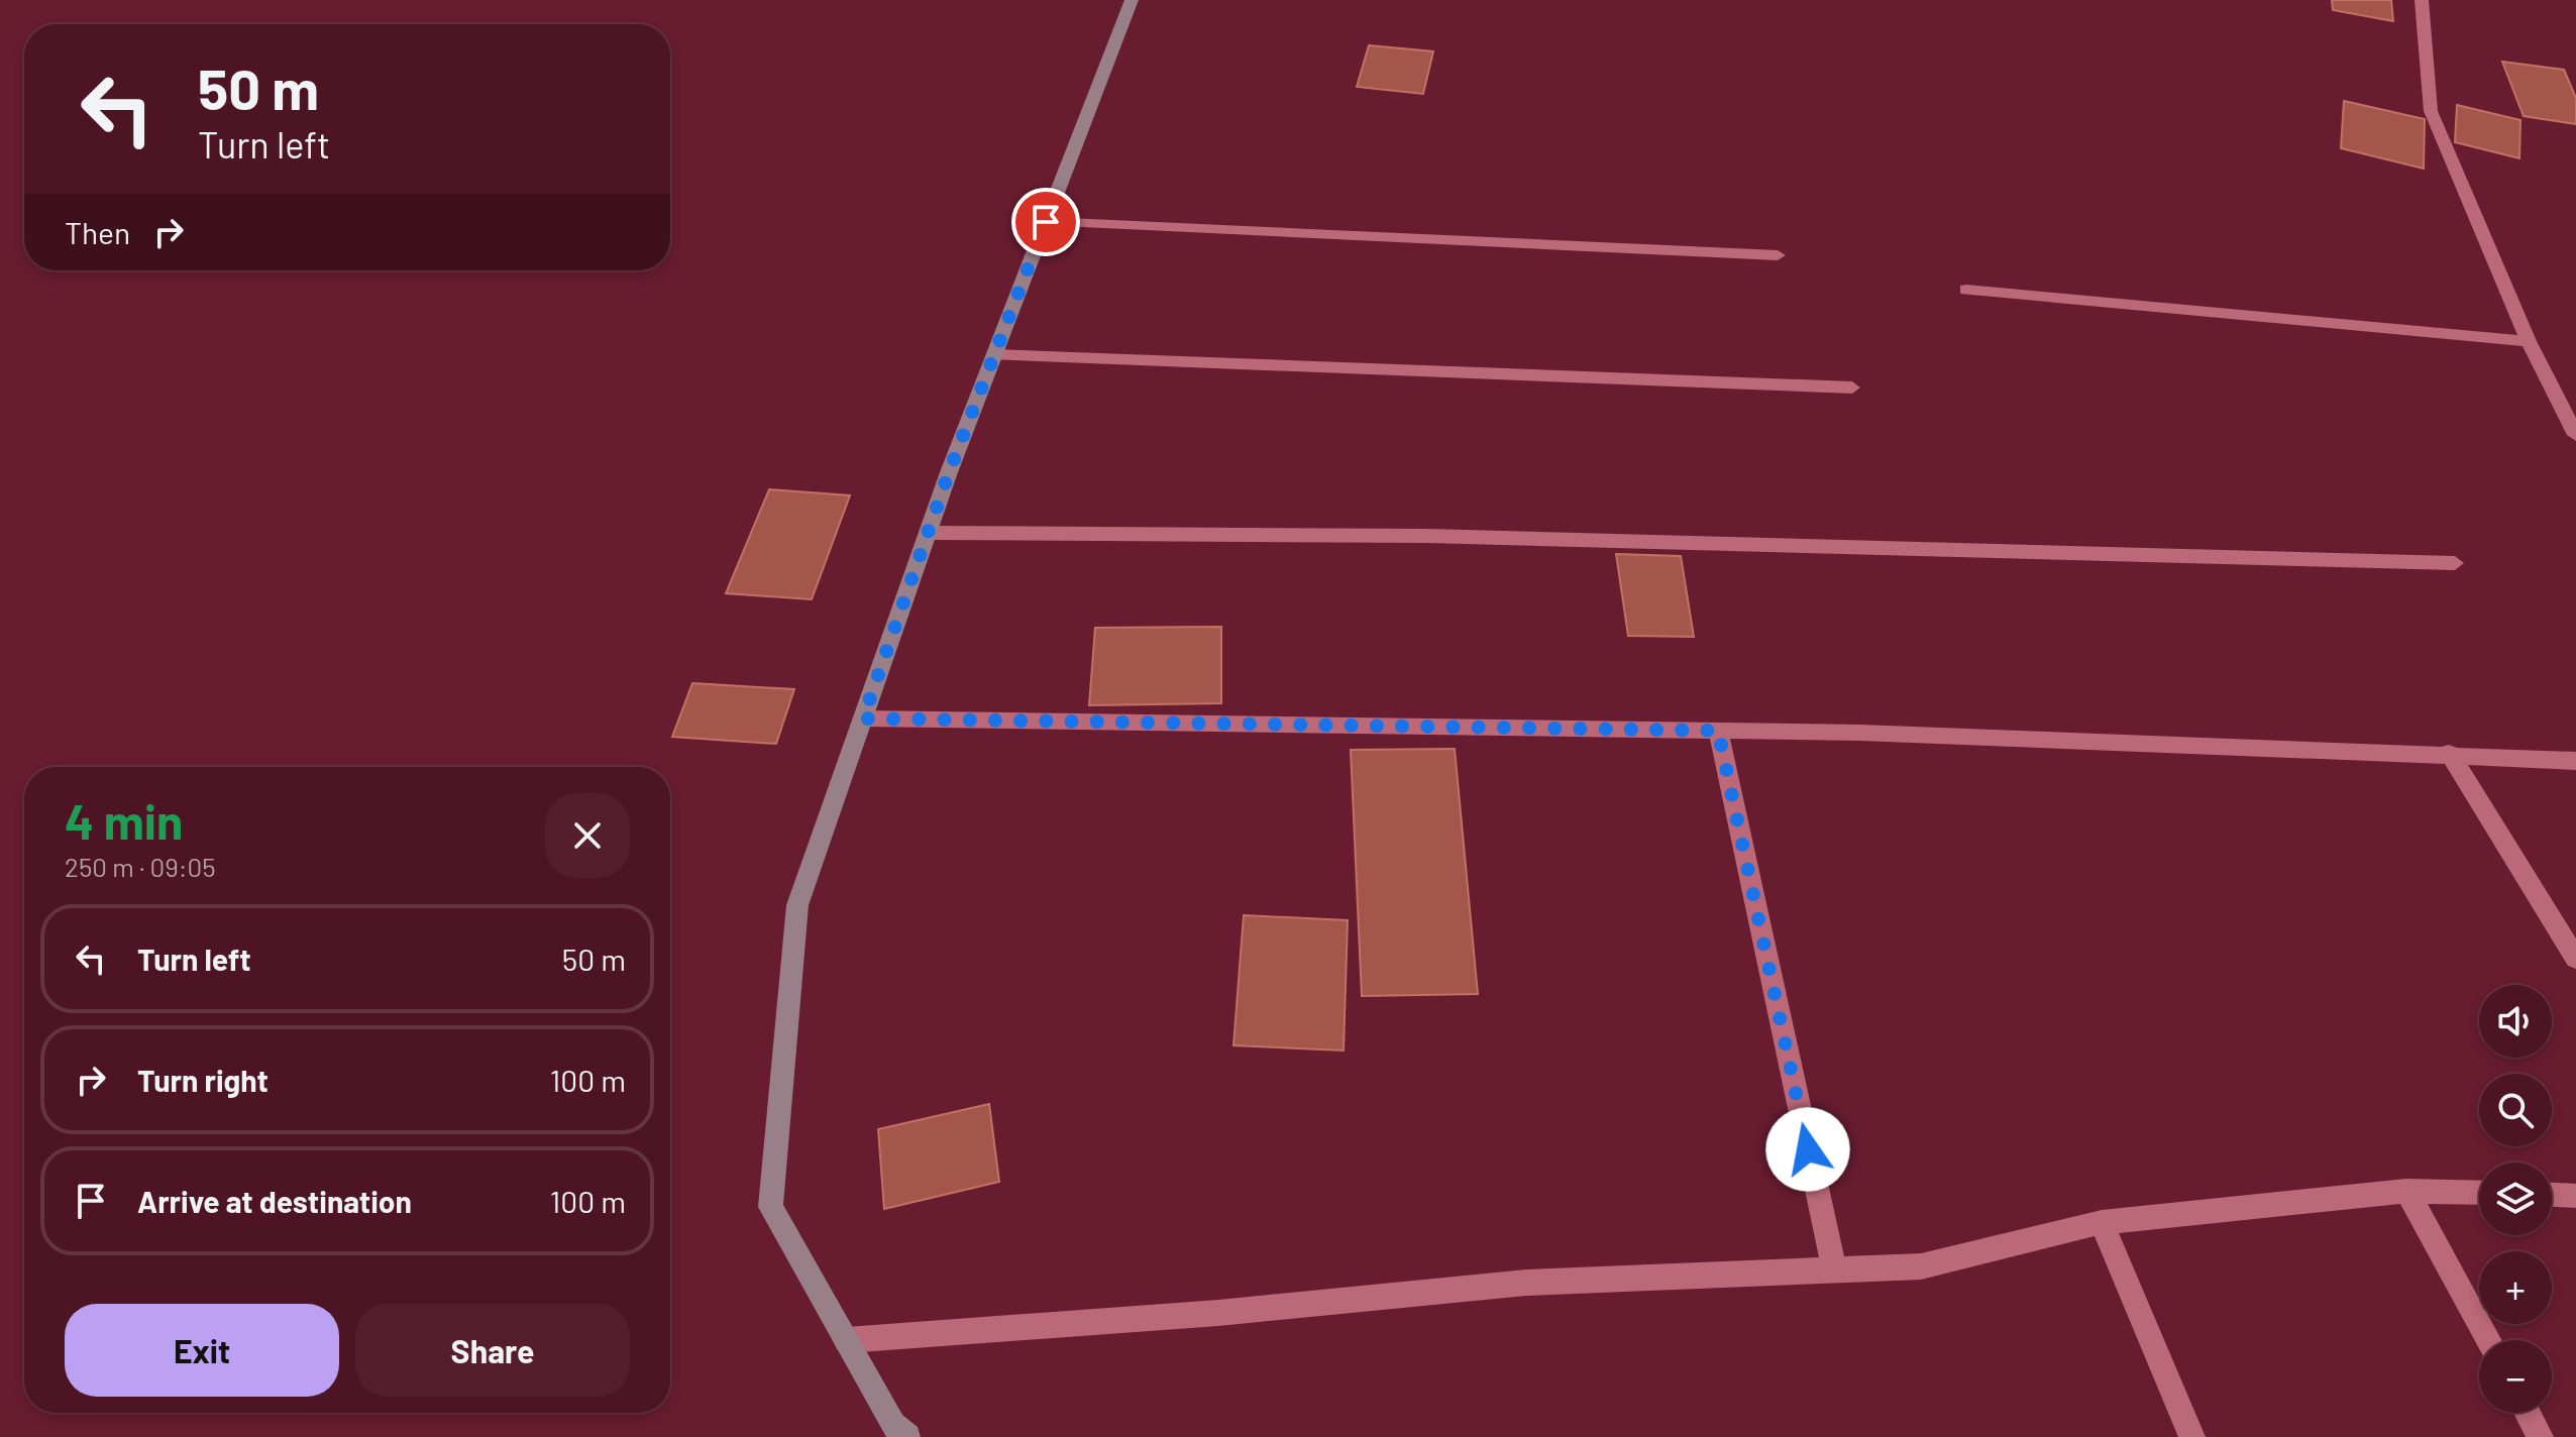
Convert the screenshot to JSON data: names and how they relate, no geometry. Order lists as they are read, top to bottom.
{
  "page": {
    "turn": ["50 m", "Turn left"],
    "then": "Then",
    "heading": ["4 min", "250 m · 09:05"],
    "list": [
      {
        "name": "Turn left",
        "value": "50 m"
      },
      {
        "name": "Turn right",
        "value": "100 m"
      },
      {
        "name": "Arrive at destination",
        "value": "100 m"
      }
    ],
    "map_buttons": ["+", "−"],
    "buttons": ["Exit", "Share"]
  }
}
